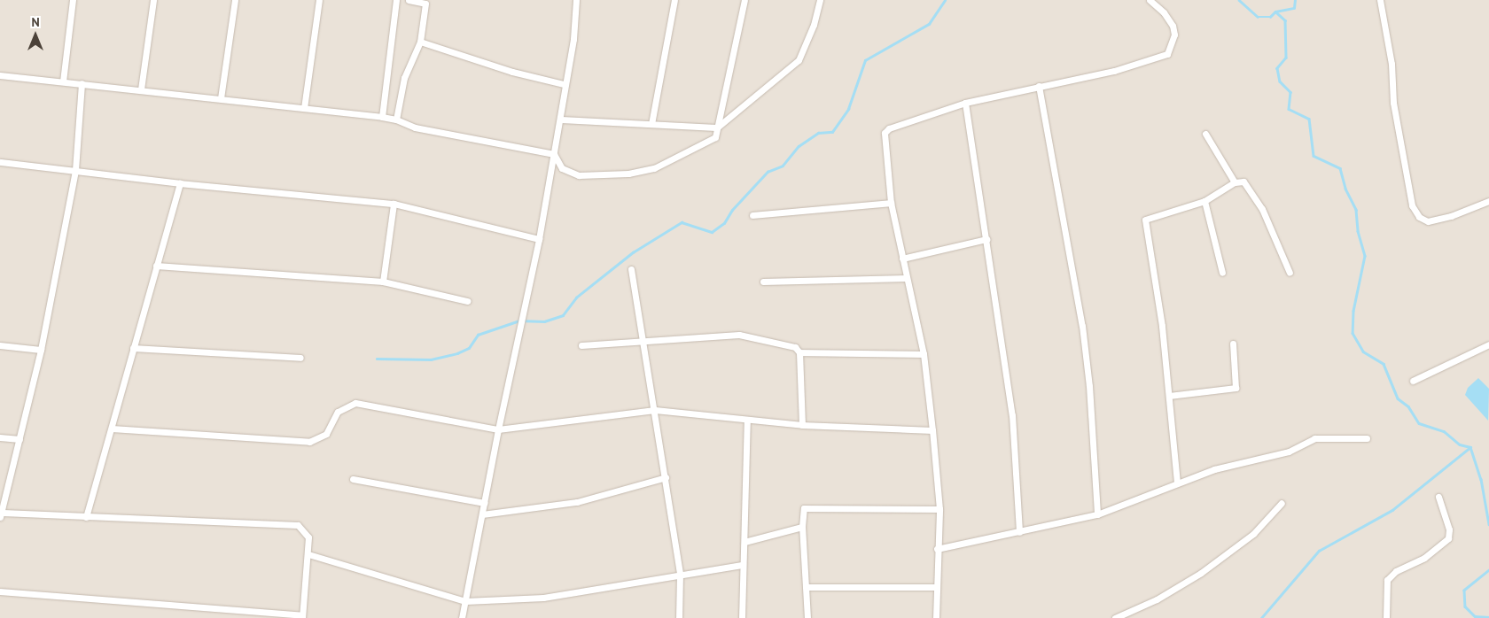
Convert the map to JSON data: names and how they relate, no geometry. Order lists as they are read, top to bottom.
{
  "north": "top"
}
